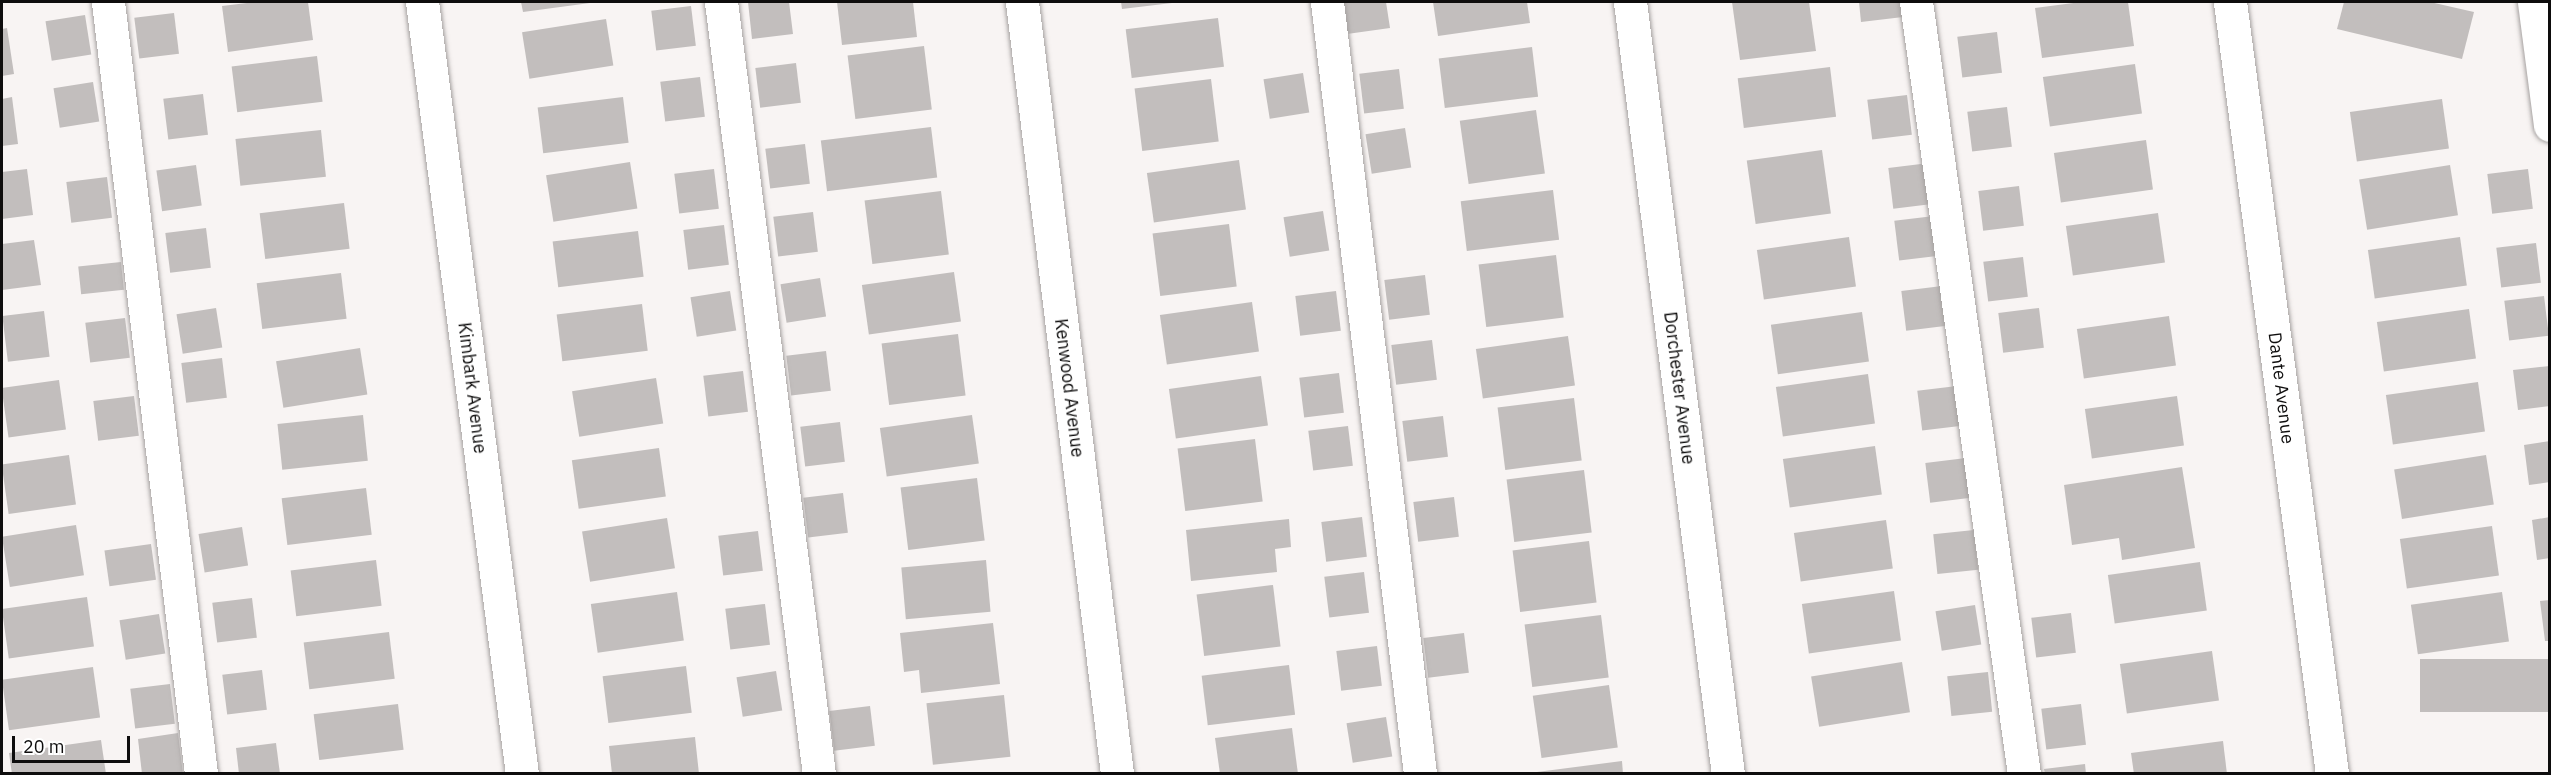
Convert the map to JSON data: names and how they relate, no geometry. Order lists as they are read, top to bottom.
{
  "streets": {
    "street": [
      "Kimbark Avenue",
      "Kenwood Avenue",
      "Dorchester Avenue",
      "Dante Avenue"
    ]
  },
  "scale_bar": "20 m"
}
